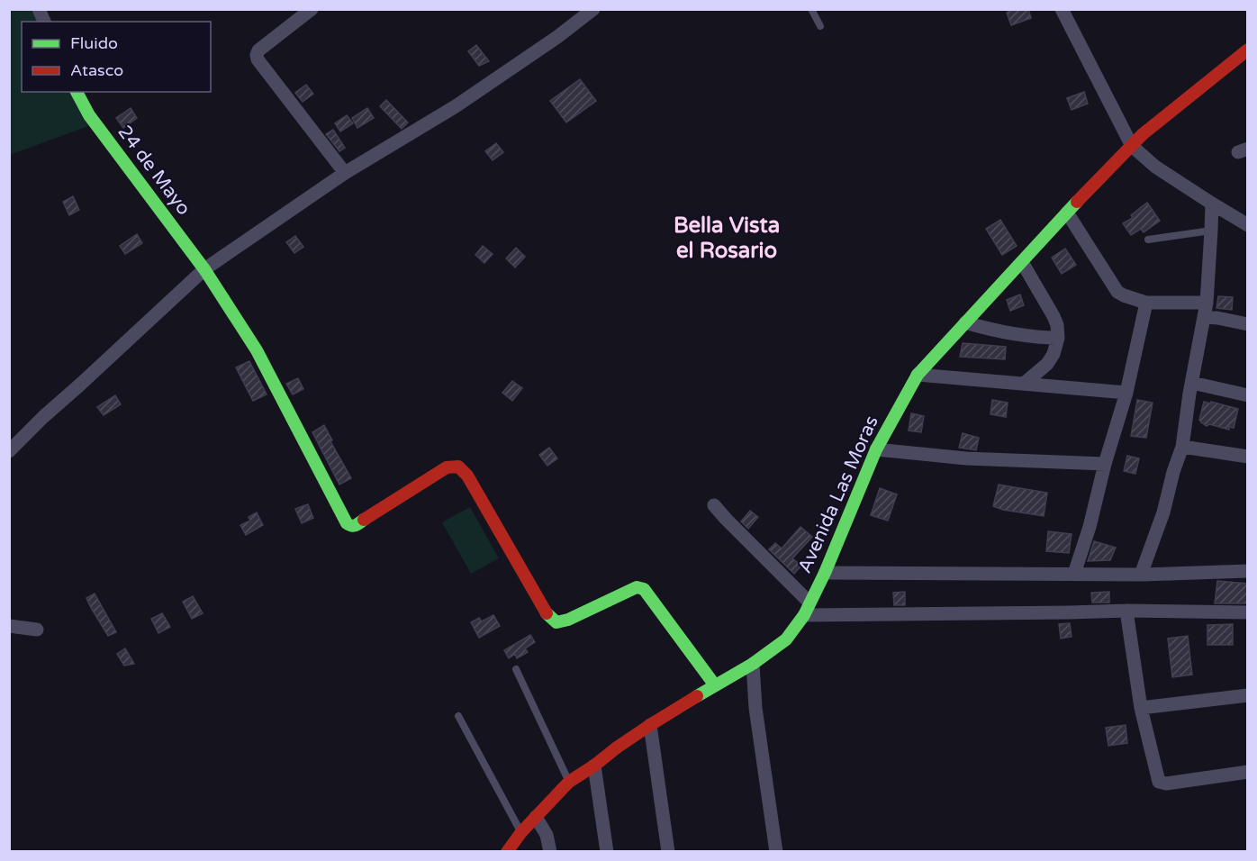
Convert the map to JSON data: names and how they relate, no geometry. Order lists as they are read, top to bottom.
{
  "streets": {
    "street": ["24 de Mayo", "Avenida Las Moras"]
  },
  "crossings": [
    ["24 de Mayo", "Avenida Las Moras"]
  ],
  "districts": ["Bella Vista el Rosario"],
  "legend": ["Fluido", "Atasco"]
}
